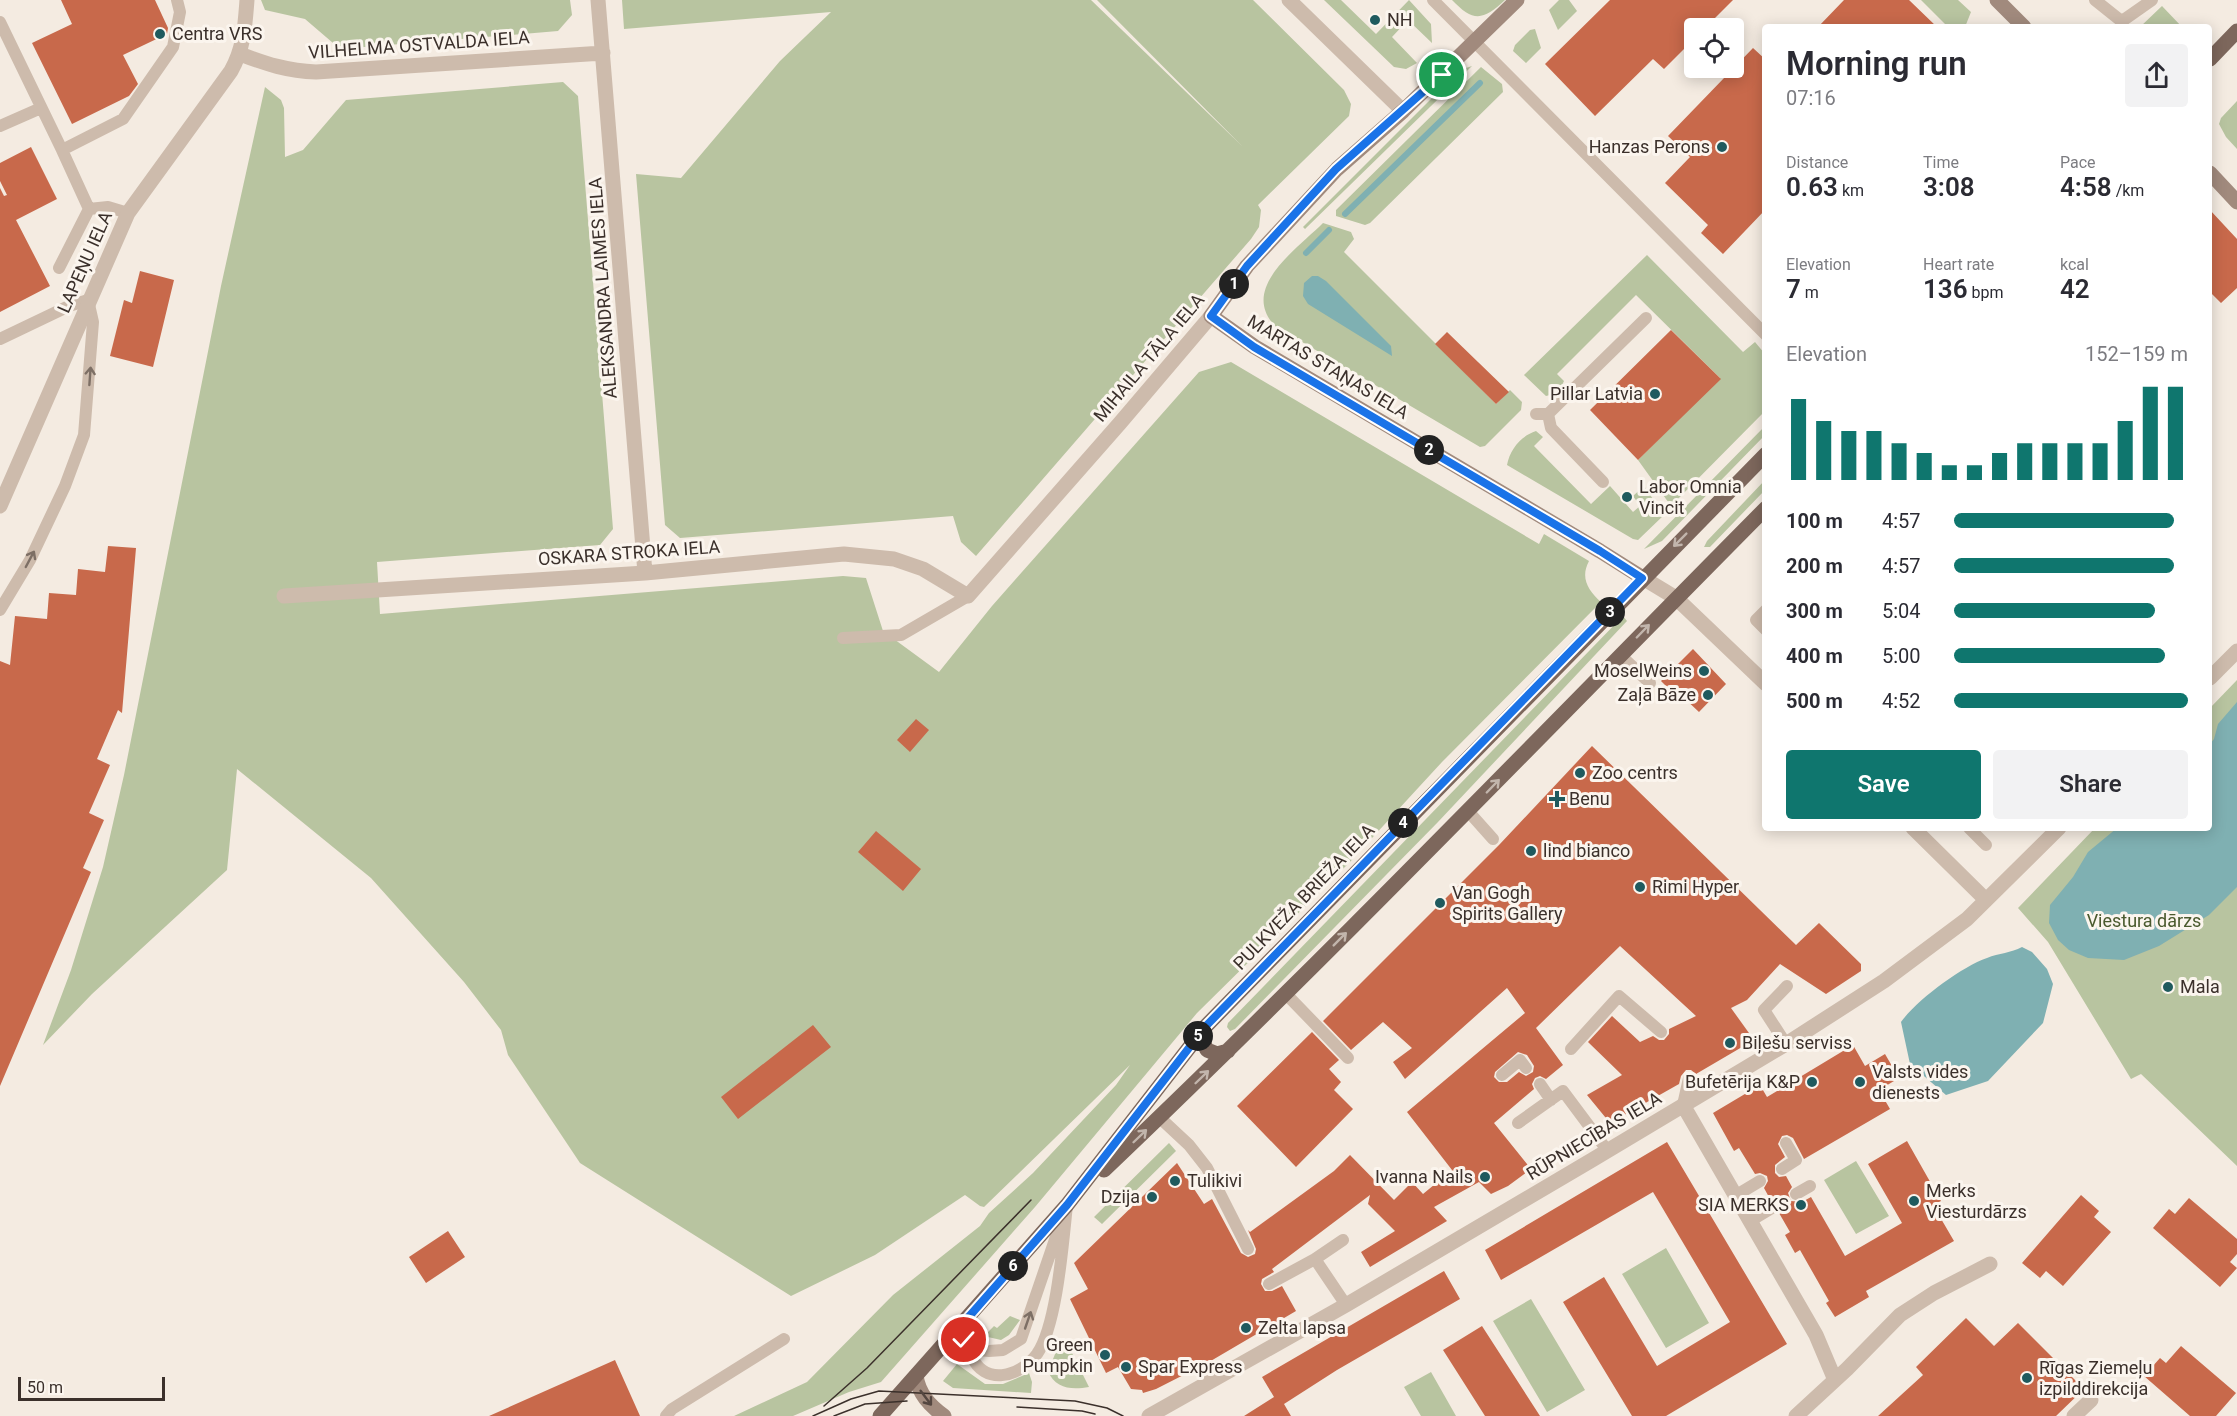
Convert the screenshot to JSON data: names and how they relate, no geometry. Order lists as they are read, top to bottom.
{
  "streets": {
    "main road": ["PULKVEŽA BRIEŽA IELA"],
    "street": [
      "VILHELMA OSTVALDA IELA",
      "LAPEŅU IELA",
      "ALEKSANDRA LAIMES IELA",
      "MIHAILA TĀLA IELA",
      "MARTAS STAŅAS IELA",
      "OSKARA STROKA IELA",
      "RŪPNIECĪBAS IELA"
    ]
  },
  "crossings": [
    ["VILHELMA OSTVALDA IELA", "LAPEŅU IELA"],
    ["VILHELMA OSTVALDA IELA", "ALEKSANDRA LAIMES IELA"],
    ["ALEKSANDRA LAIMES IELA", "OSKARA STROKA IELA"],
    ["MIHAILA TĀLA IELA", "MARTAS STAŅAS IELA"],
    ["MIHAILA TĀLA IELA", "OSKARA STROKA IELA"],
    ["MARTAS STAŅAS IELA", "PULKVEŽA BRIEŽA IELA"]
  ],
  "parks": ["Viestura dārzs"],
  "places": {
    "other": [
      "NH",
      "Centra VRS",
      "Hanzas Perons",
      "Pillar Latvia",
      "Labor Omnia Vincit",
      "MoselWeins",
      "Zaļā Bāze",
      "Zoo centrs",
      "lind bianco",
      "Rimi Hyper",
      "Van Gogh Spirits Gallery",
      "Mala",
      "Biļešu serviss",
      "Bufetērija K&P",
      "Valsts vides dienests",
      "Ivanna Nails",
      "Tulikivi",
      "Dzija",
      "Merks Viesturdārzs",
      "SIA MERKS",
      "Zelta lapsa",
      "Green Pumpkin",
      "Spar Express",
      "Rīgas Ziemeļu izpilddirekcija"
    ],
    "health": ["Benu"]
  },
  "scale_bar": "50 m",
  "page": {
    "heading": ["Morning run", "07:16"],
    "stats": [
      ["Distance", "0.63 km"],
      ["Time", "3:08"],
      ["Pace", "4:58 /km"],
      ["Elevation", "7 m"],
      ["Heart rate", "136 bpm"],
      ["kcal", "42"]
    ],
    "pins": [
      "1",
      "2",
      "3",
      "4",
      "5",
      "6"
    ],
    "chart": ["Elevation", "152–159 m"],
    "list": [
      {
        "name": "100 m",
        "note": "4:57"
      },
      {
        "name": "200 m",
        "note": "4:57"
      },
      {
        "name": "300 m",
        "note": "5:04"
      },
      {
        "name": "400 m",
        "note": "5:00"
      },
      {
        "name": "500 m",
        "note": "4:52"
      }
    ],
    "buttons": ["Save", "Share"],
    "scale": "50 m"
  }
}
